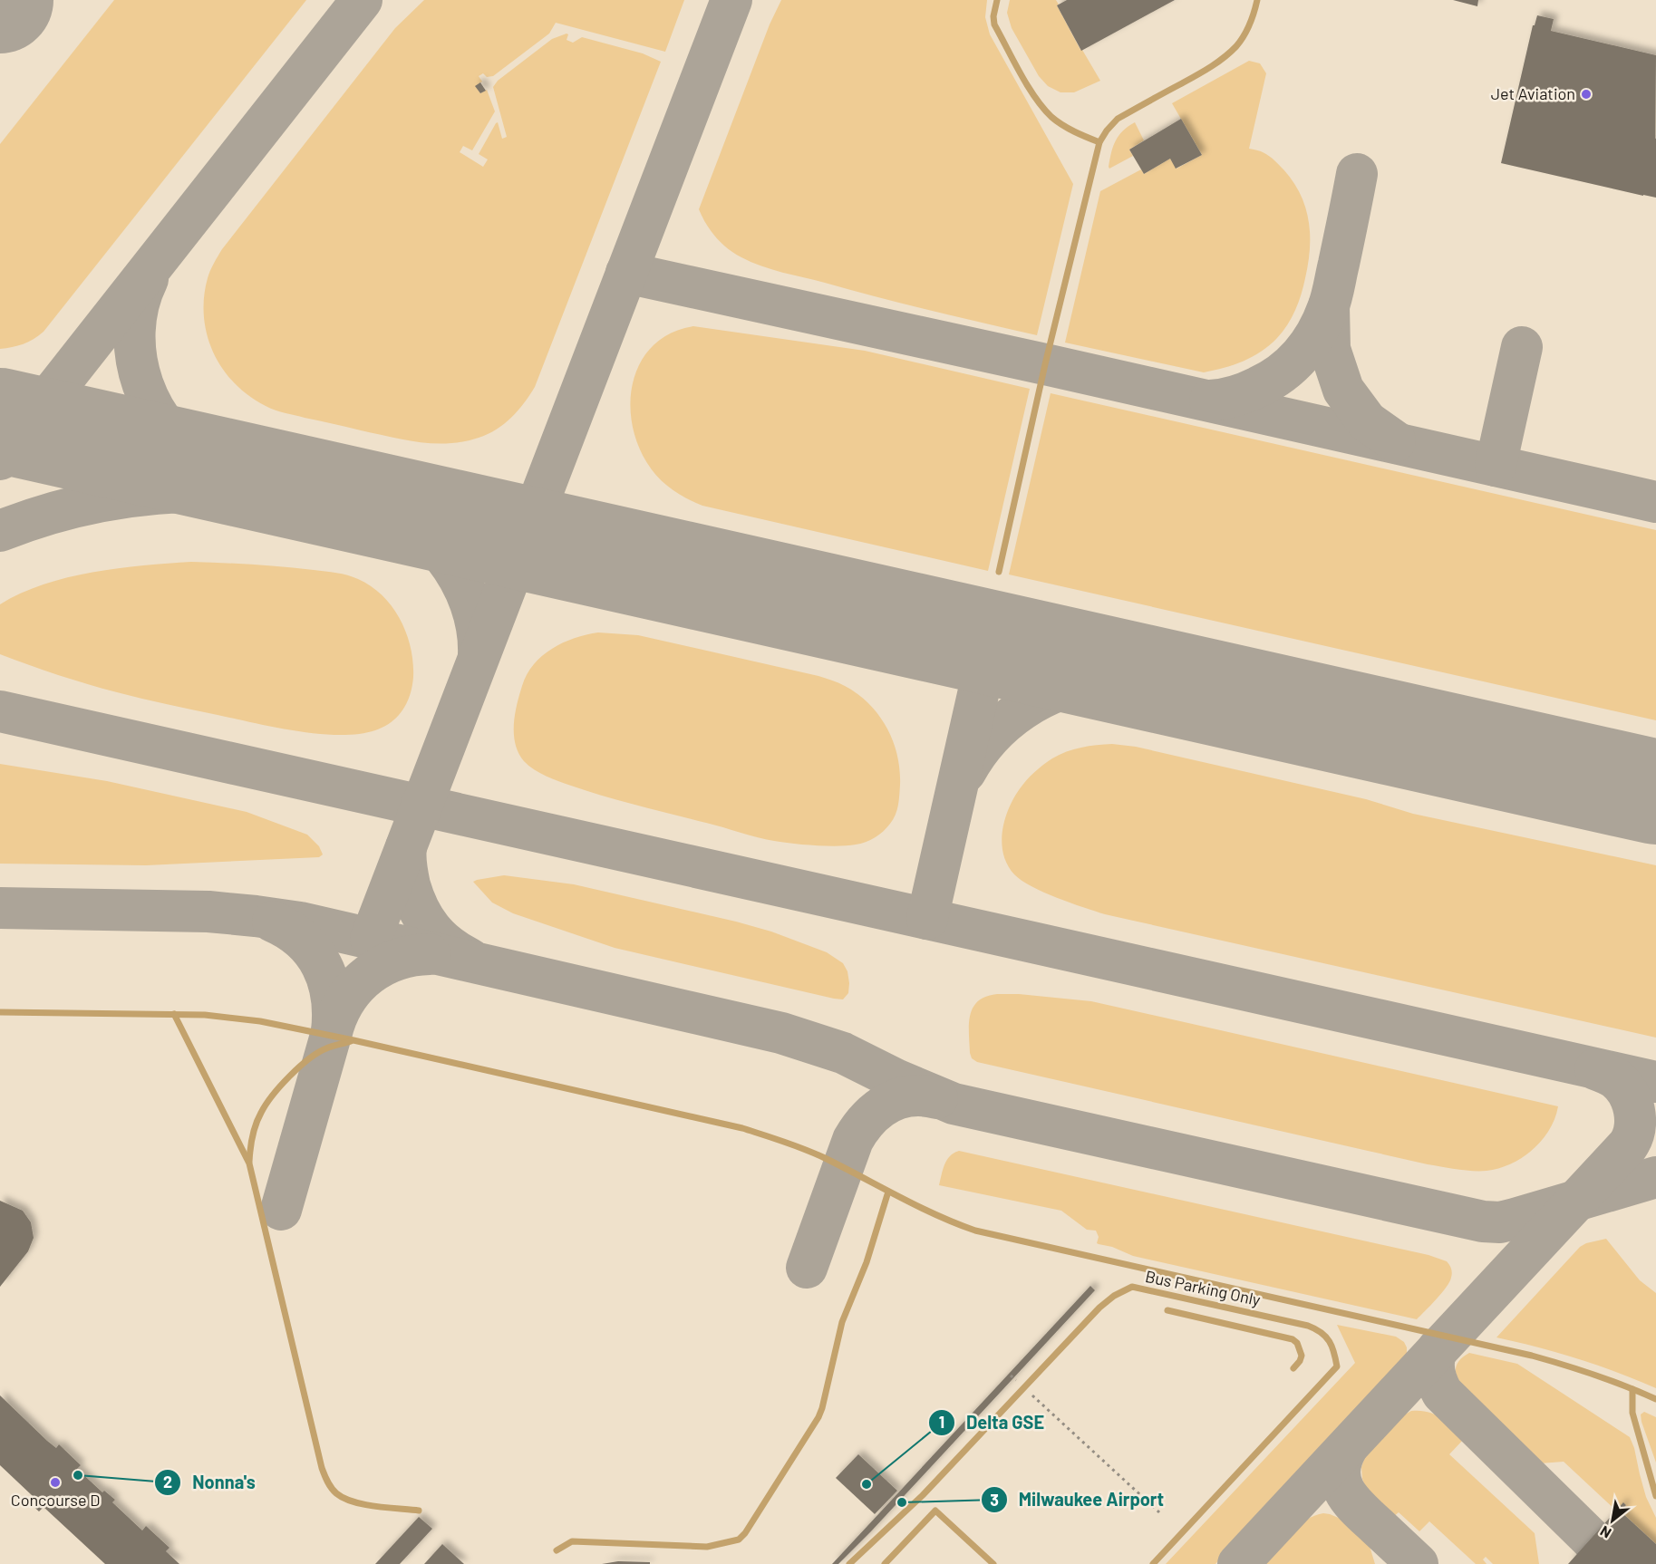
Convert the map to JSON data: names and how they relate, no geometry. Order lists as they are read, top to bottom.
{
  "streets": {
    "lane": ["Bus Parking Only"]
  },
  "places": [
    "Jet Aviation",
    "Nonna's",
    "Concourse D",
    "Delta GSE",
    "Milwaukee Airport"
  ],
  "north": "bottom left"
}
